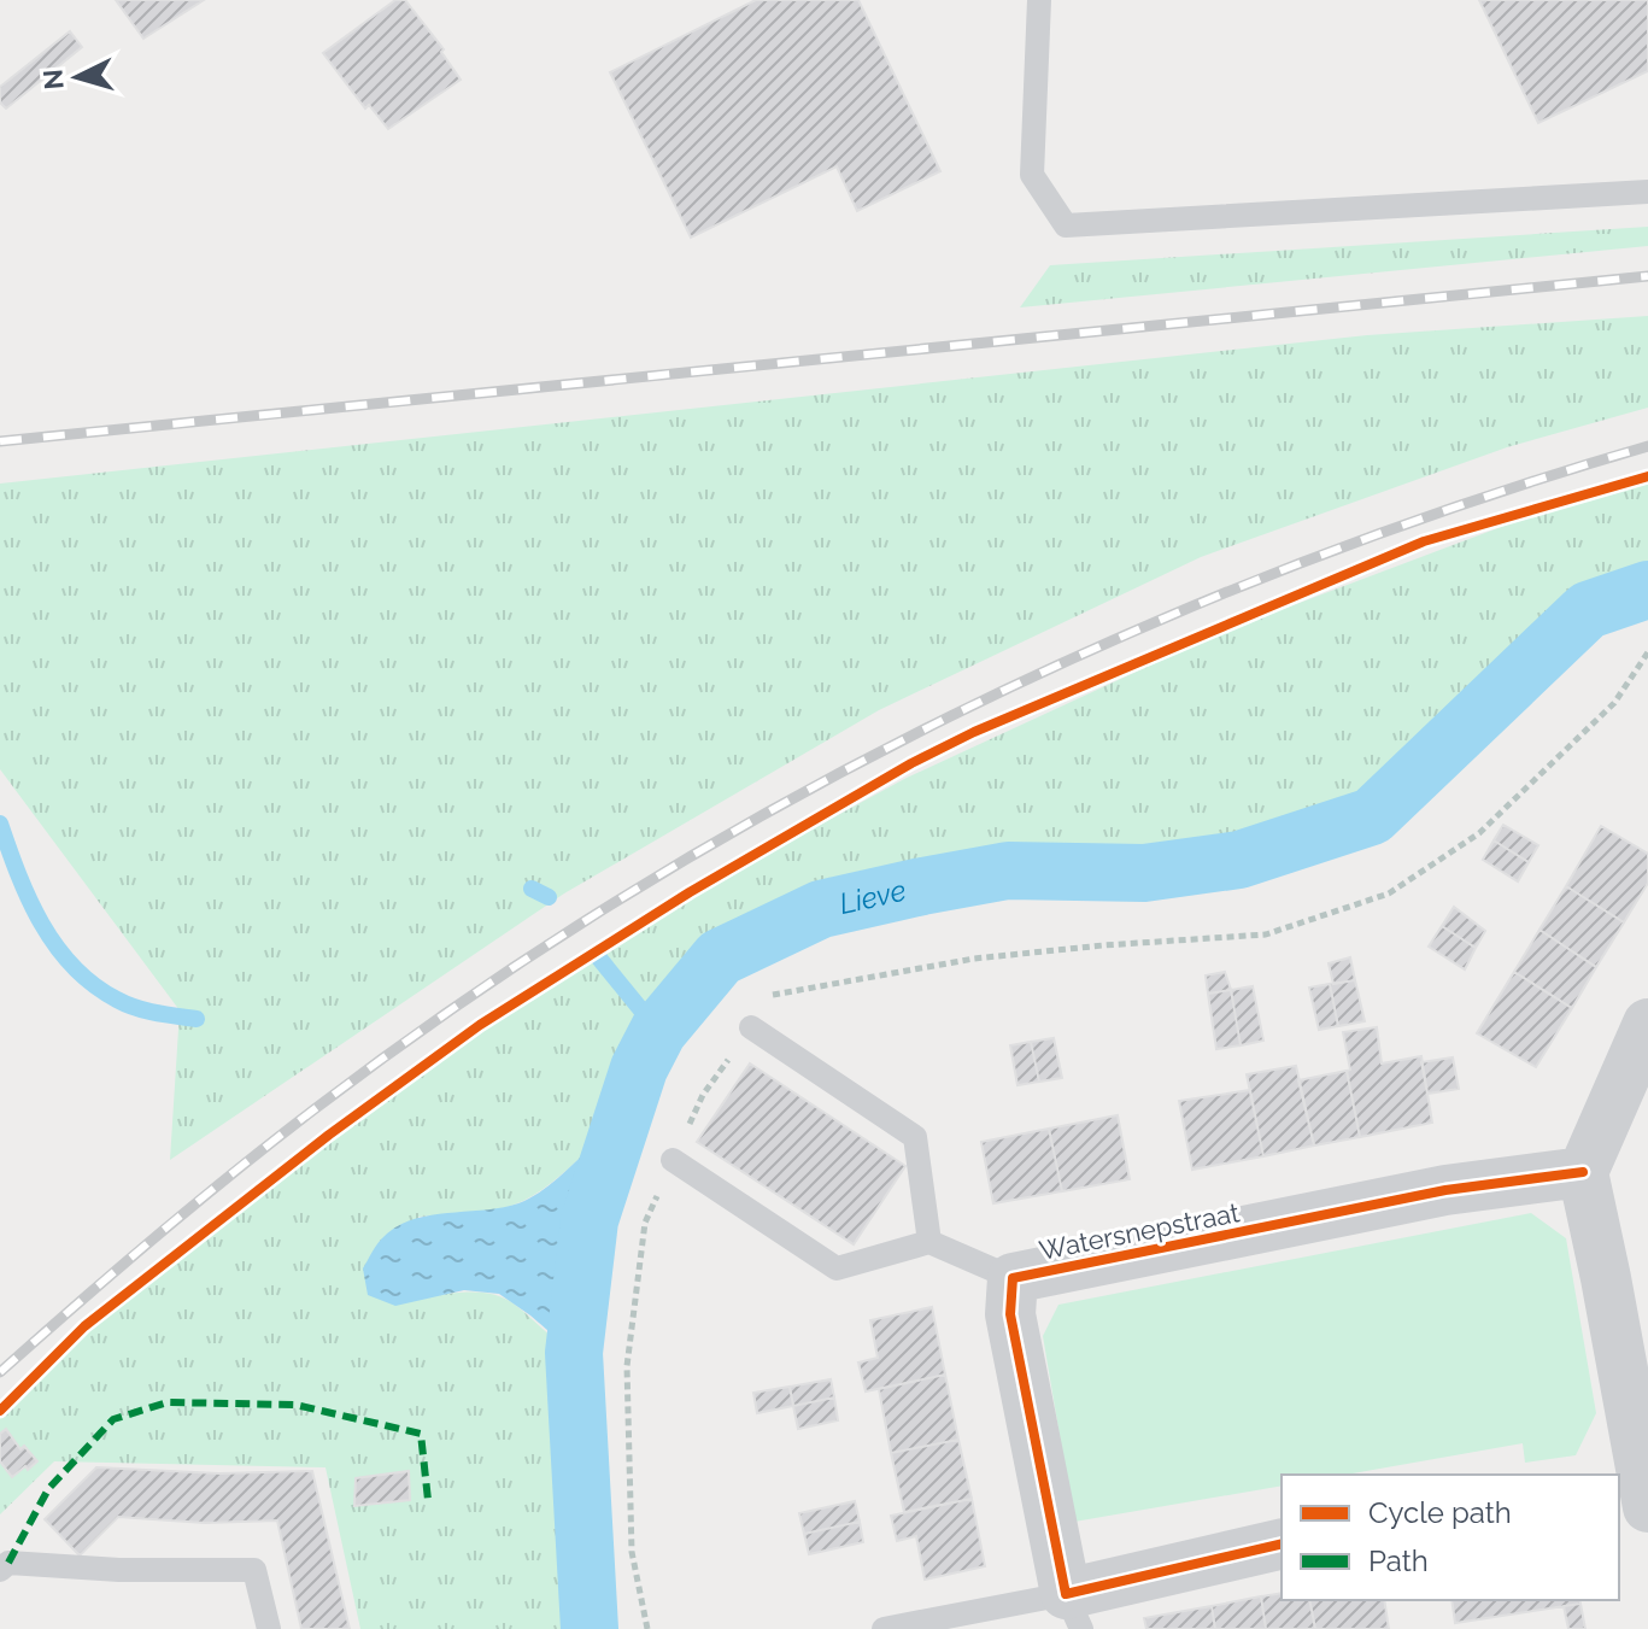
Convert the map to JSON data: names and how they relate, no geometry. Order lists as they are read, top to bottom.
{
  "streets": {
    "street": ["Watersnepstraat"]
  },
  "water": ["Lieve"],
  "legend": ["Cycle path", "Path"],
  "north": "left"
}
